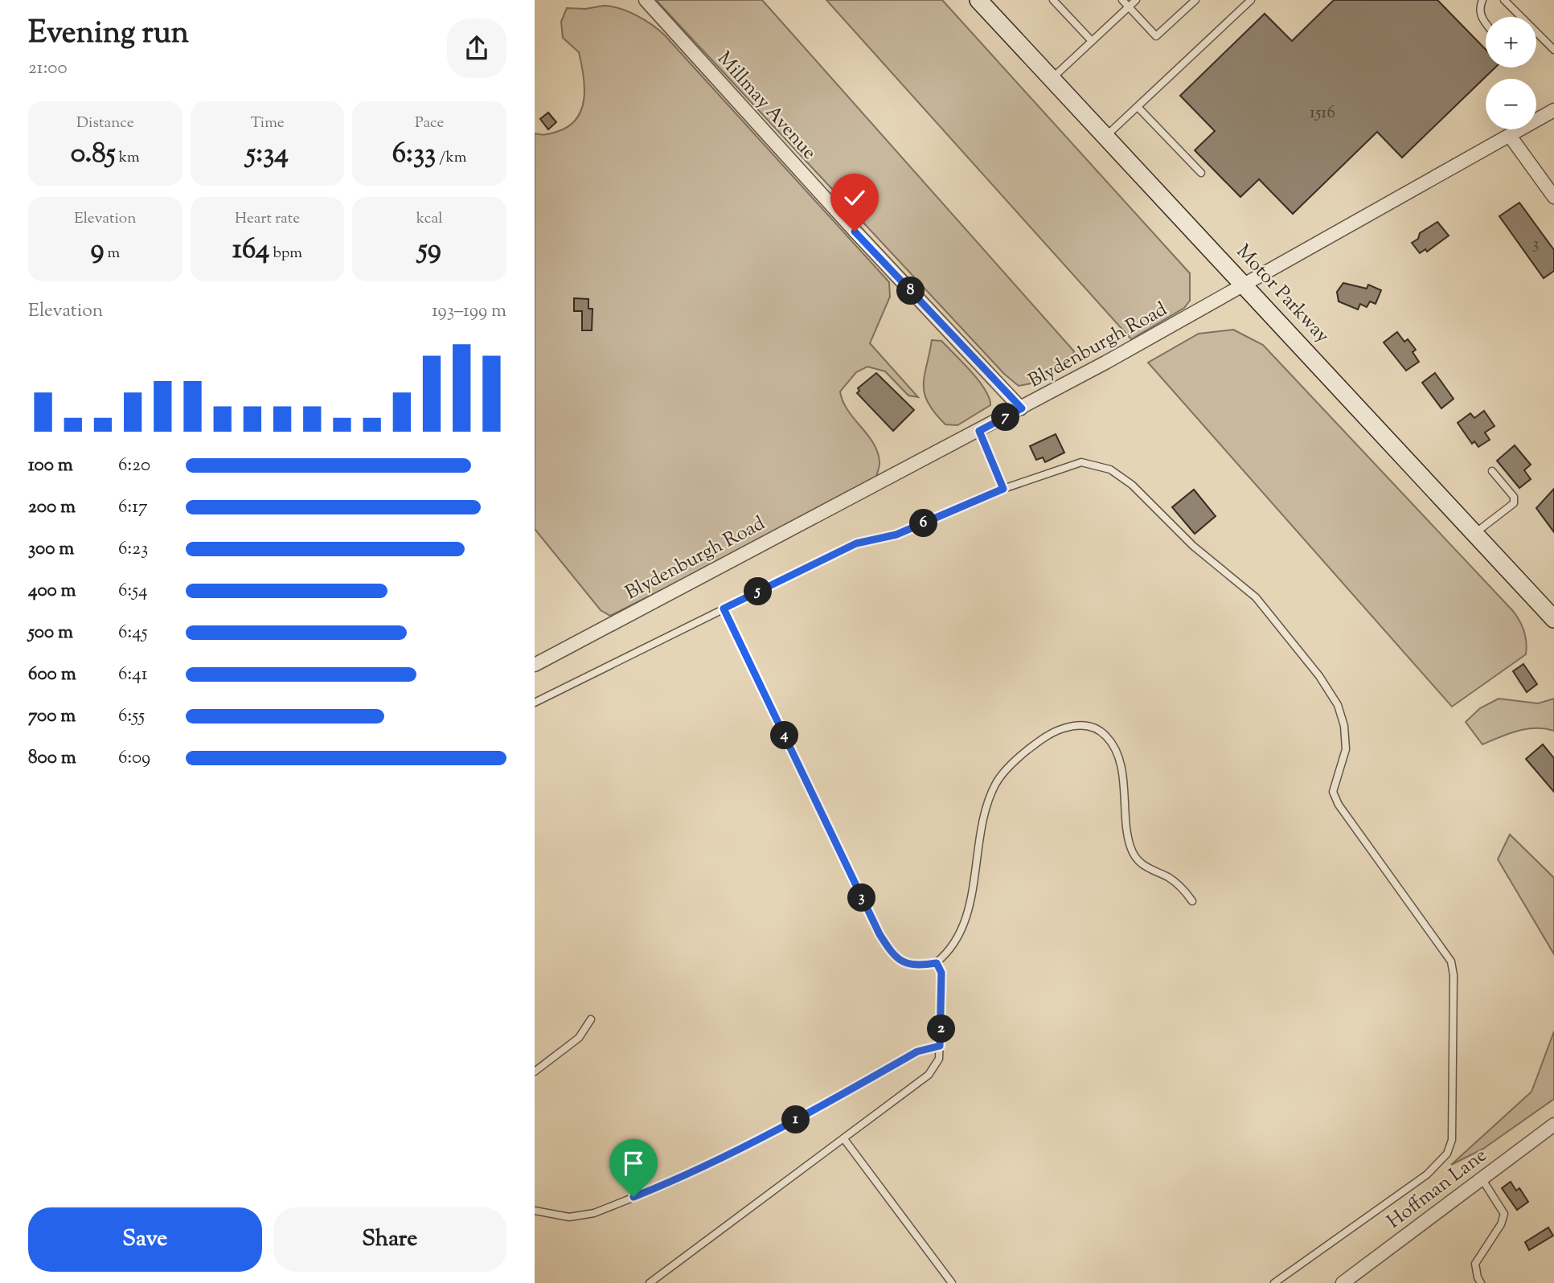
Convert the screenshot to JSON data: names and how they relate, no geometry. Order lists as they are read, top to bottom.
{
  "streets": {
    "main road": ["Motor Parkway"],
    "street": ["Millmay Avenue", "Blydenburgh Road", "Hoffman Lane"]
  },
  "crossings": [
    ["Millmay Avenue", "Blydenburgh Road"],
    ["Motor Parkway", "Blydenburgh Road"]
  ],
  "house_numbers": ["1516", "3"],
  "page": {
    "heading": ["Evening run", "21:00"],
    "map_buttons": ["+", "−"],
    "stats": [
      ["Distance", "0.85 km"],
      ["Time", "5:34"],
      ["Pace", "6:33 /km"],
      ["Elevation", "9 m"],
      ["Heart rate", "164 bpm"],
      ["kcal", "59"]
    ],
    "pins": [
      "8",
      "7",
      "6",
      "5",
      "4",
      "3",
      "2",
      "1"
    ],
    "chart": ["Elevation", "193–199 m"],
    "list": [
      {
        "name": "100 m",
        "note": "6:20"
      },
      {
        "name": "200 m",
        "note": "6:17"
      },
      {
        "name": "300 m",
        "note": "6:23"
      },
      {
        "name": "400 m",
        "note": "6:54"
      },
      {
        "name": "500 m",
        "note": "6:45"
      },
      {
        "name": "600 m",
        "note": "6:41"
      },
      {
        "name": "700 m",
        "note": "6:55"
      },
      {
        "name": "800 m",
        "note": "6:09"
      }
    ],
    "buttons": ["Save", "Share"]
  }
}
